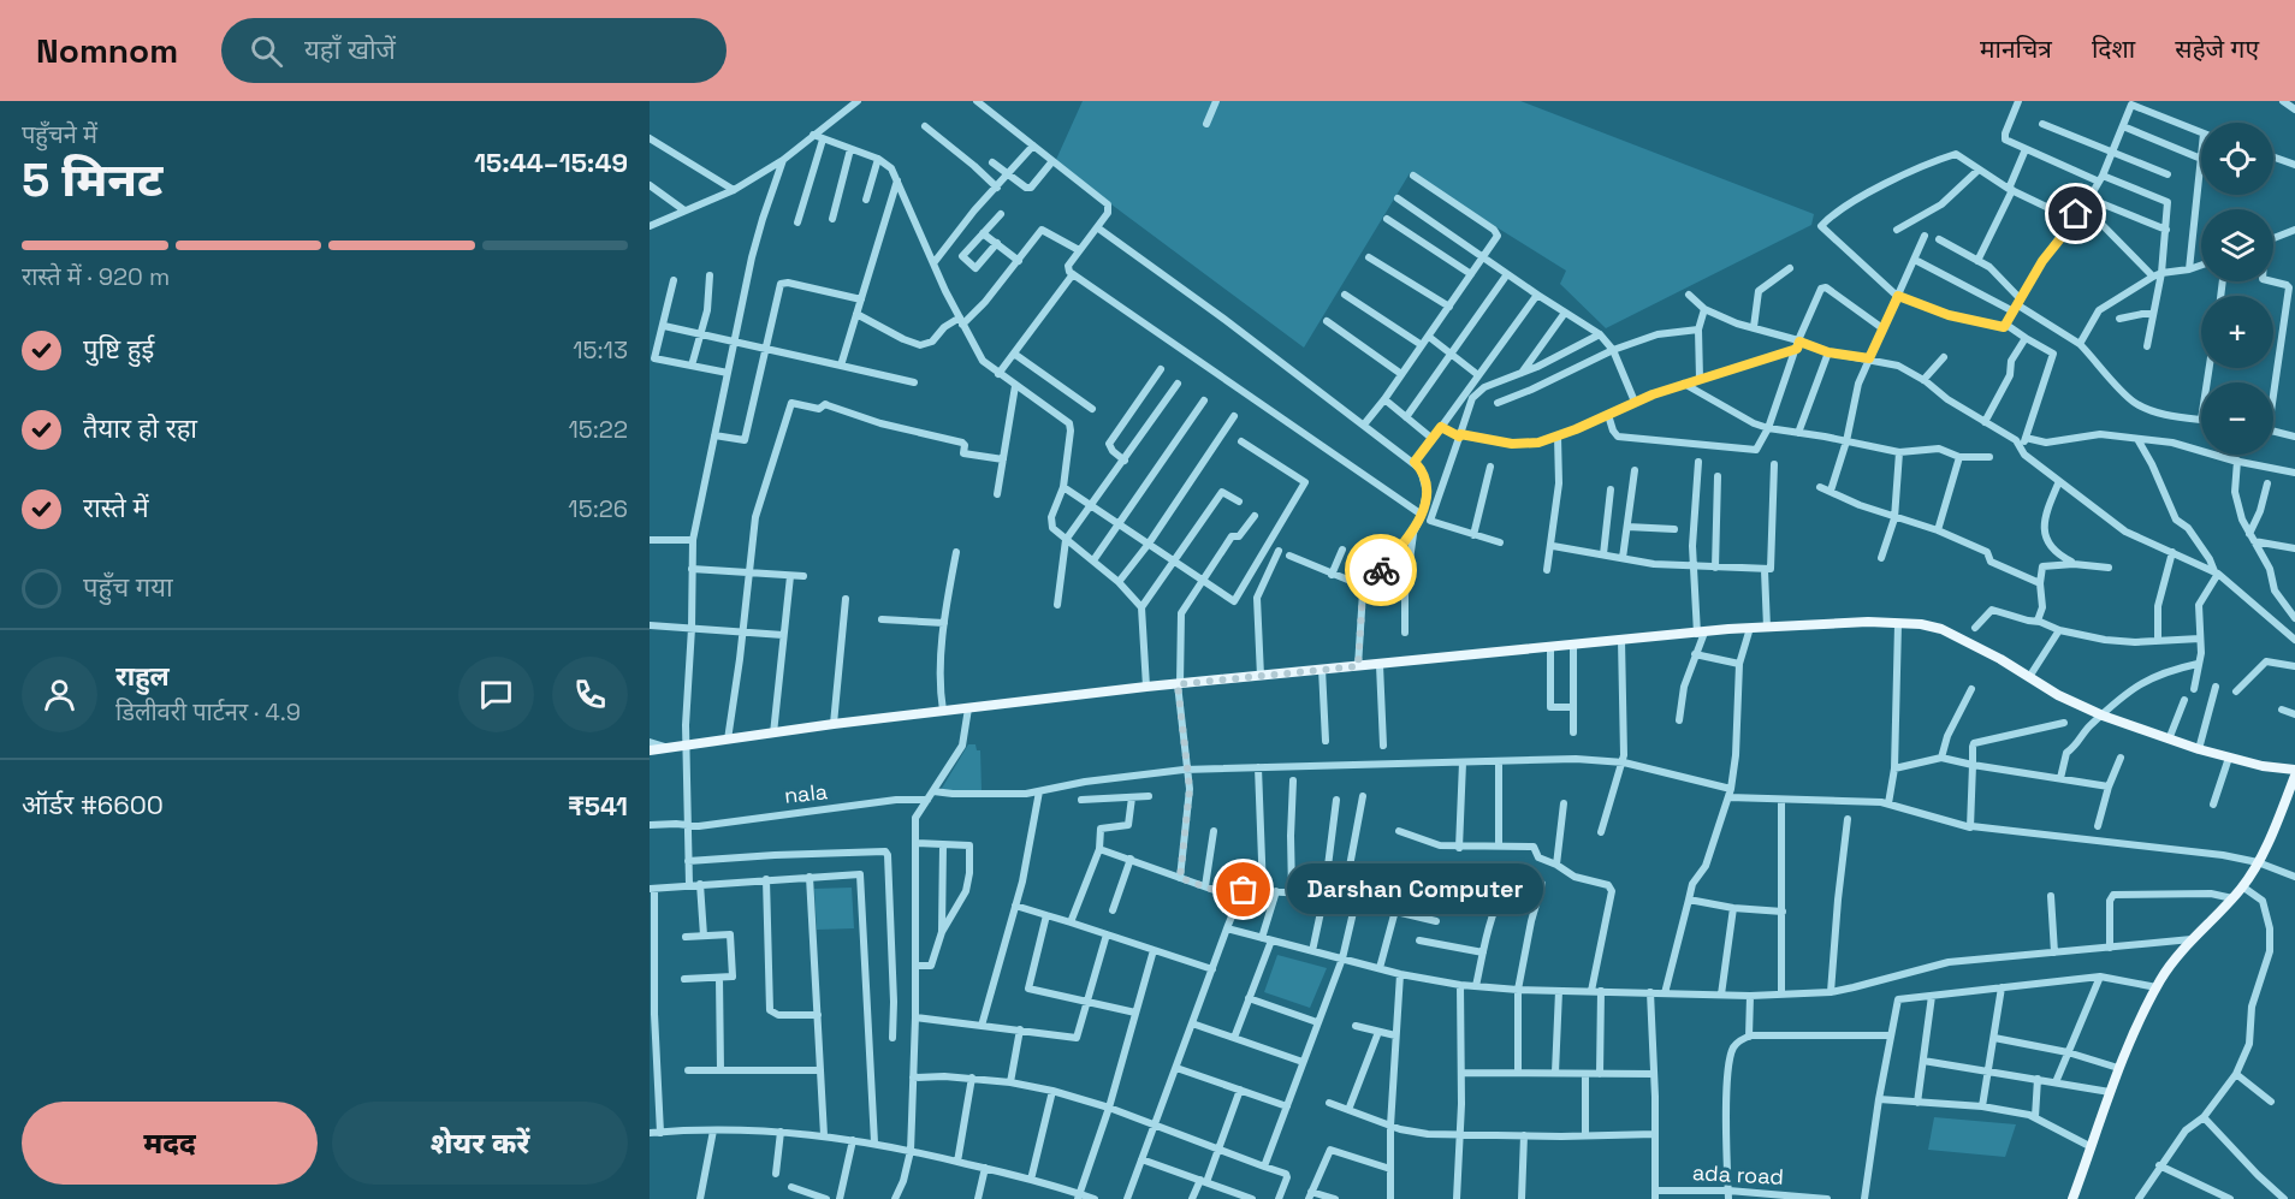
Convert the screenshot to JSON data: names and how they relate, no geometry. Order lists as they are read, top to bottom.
{
  "streets": {
    "street": ["nala", "ada road"]
  },
  "places": ["Darshan Computer"],
  "page": {
    "header": "Nomnom",
    "search": "यहाँ खोजें",
    "nav": ["मानचित्र", "दिशा", "सहेजे गए"],
    "heading": ["5 मिनट", "पहुँचने में", "15:44–15:49"],
    "panel": [
      "राहुल",
      "डिलीवरी पार्टनर · 4.9",
      "ऑर्डर #6600",
      "₹541"
    ],
    "map_buttons": ["+", "−"],
    "bar": "रास्ते में · 920 m",
    "list": [
      ["पुष्टि हुई", "15:13"],
      ["तैयार हो रहा", "15:22"],
      ["रास्ते में", "15:26"],
      "पहुँच गया"
    ],
    "bubble": "Darshan Computer",
    "buttons": ["मदद", "शेयर करें"]
  }
}
